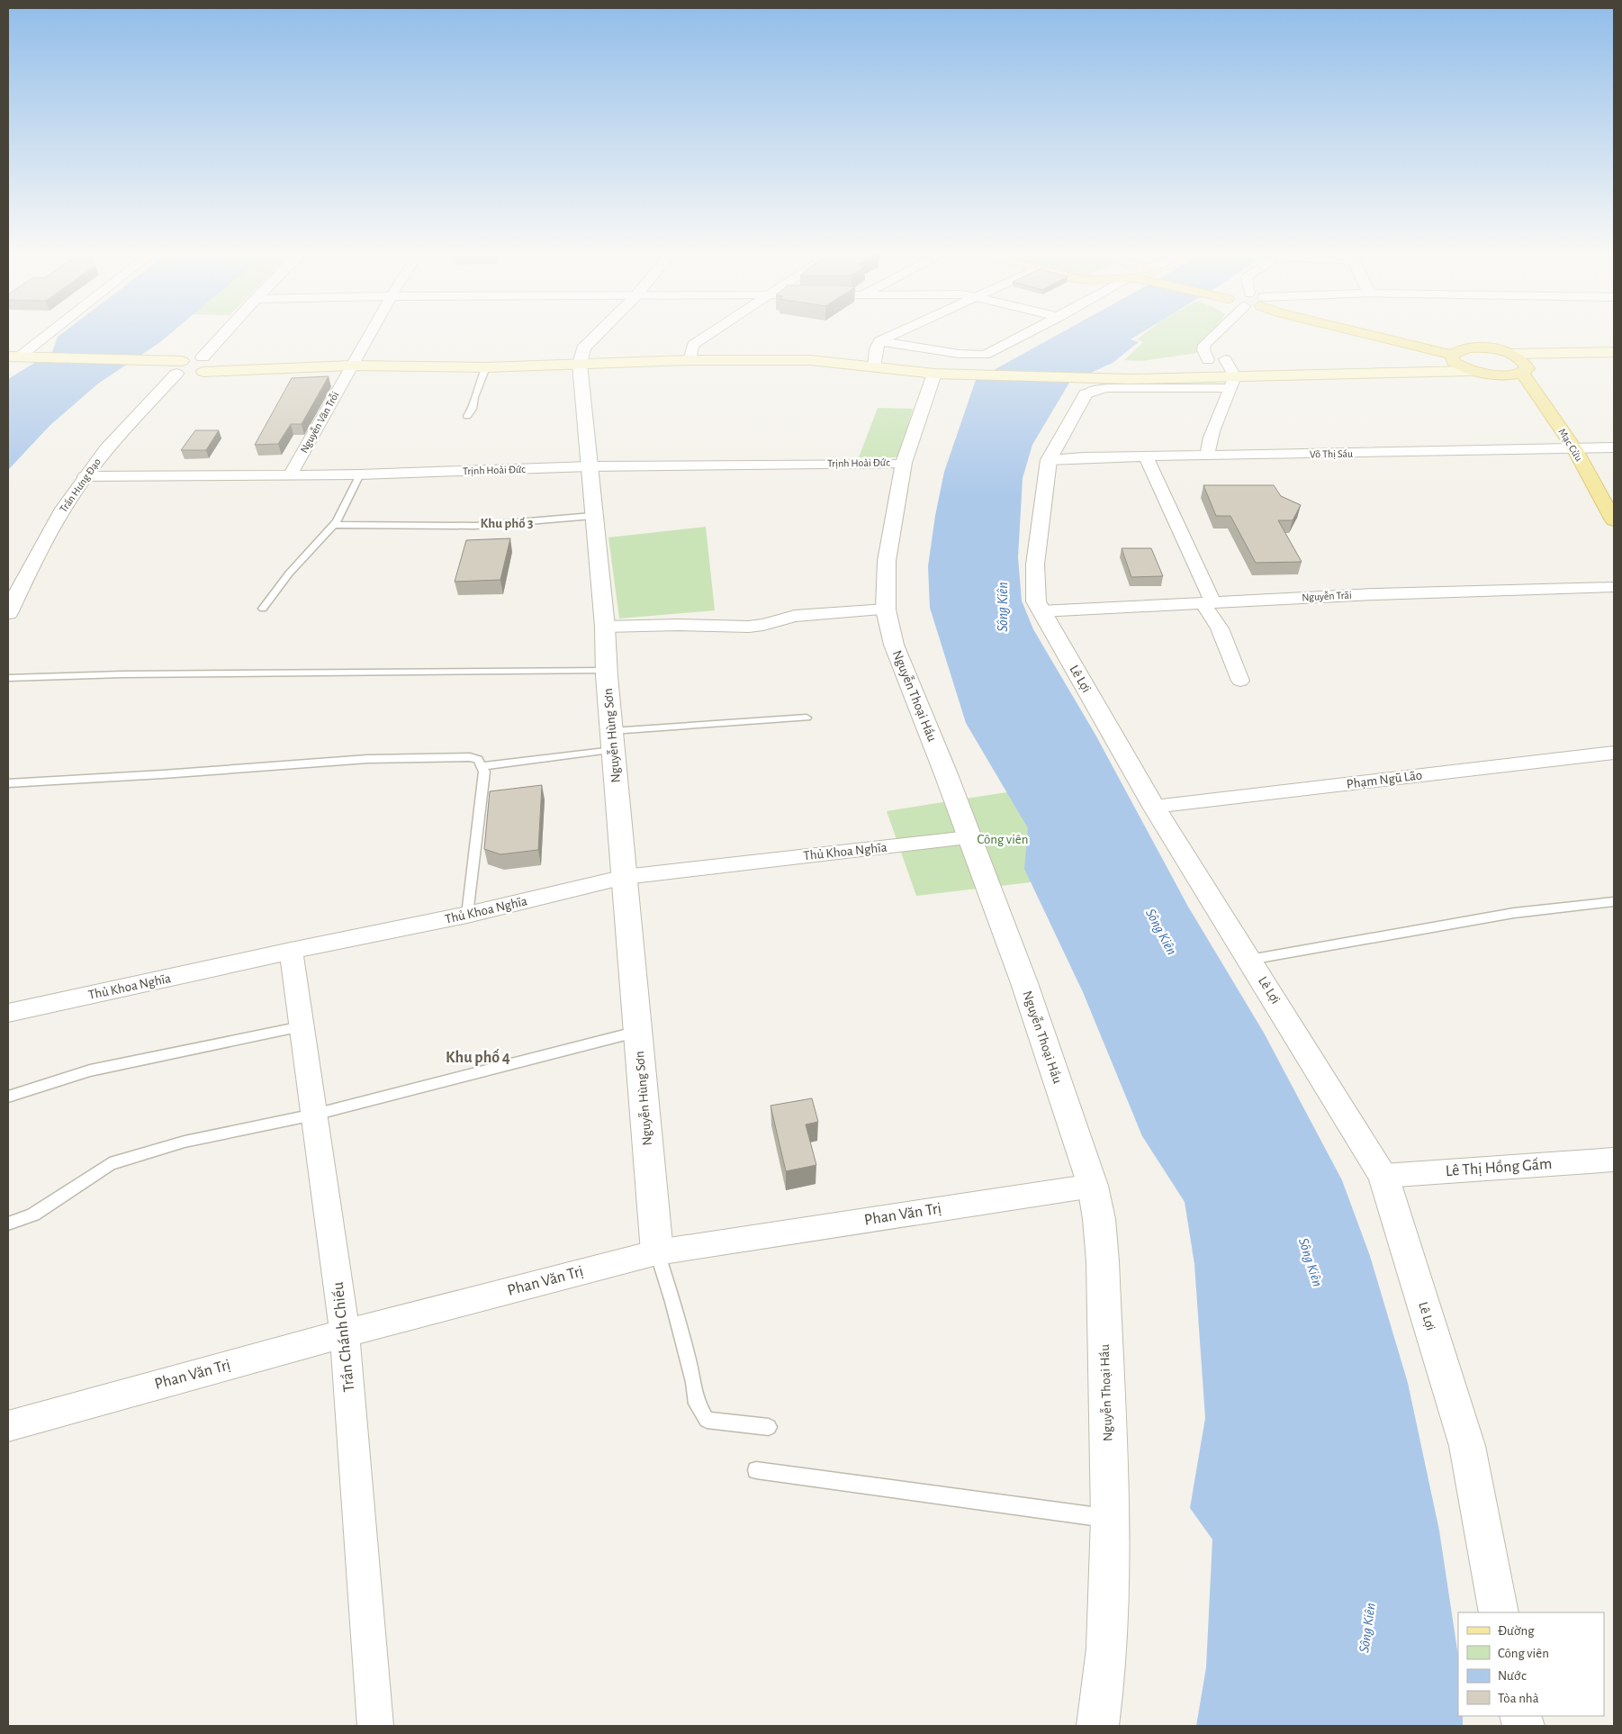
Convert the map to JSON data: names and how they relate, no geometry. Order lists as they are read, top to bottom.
{
  "streets": {
    "main road": ["Mạc Cửu"],
    "street": [
      "Nguyễn Văn Trỗi",
      "Võ Thị Sáu",
      "Trịnh Hoài Đức",
      "Trần Hưng Đạo",
      "Nguyễn Trãi",
      "Lê Lợi",
      "Nguyễn Thoại Hầu",
      "Nguyễn Hùng Sơn",
      "Phạm Ngũ Lão",
      "Thủ Khoa Nghĩa",
      "Lê Thị Hồng Gấm",
      "Phan Văn Trị",
      "Trần Chánh Chiếu"
    ]
  },
  "crossings": [
    ["Nguyễn Văn Trỗi", "Trịnh Hoài Đức"],
    ["Mạc Cửu", "Võ Thị Sáu"],
    ["Võ Thị Sáu", "Lê Lợi"],
    ["Trịnh Hoài Đức", "Trần Hưng Đạo"],
    ["Trịnh Hoài Đức", "Nguyễn Thoại Hầu"],
    ["Trịnh Hoài Đức", "Nguyễn Hùng Sơn"],
    ["Nguyễn Trãi", "Lê Lợi"],
    ["Lê Lợi", "Phạm Ngũ Lão"],
    ["Lê Lợi", "Lê Thị Hồng Gấm"],
    ["Nguyễn Thoại Hầu", "Thủ Khoa Nghĩa"],
    ["Nguyễn Thoại Hầu", "Phan Văn Trị"],
    ["Nguyễn Hùng Sơn", "Thủ Khoa Nghĩa"],
    ["Nguyễn Hùng Sơn", "Phan Văn Trị"],
    ["Thủ Khoa Nghĩa", "Trần Chánh Chiếu"],
    ["Phan Văn Trị", "Trần Chánh Chiếu"]
  ],
  "districts": ["Khu phố 3", "Khu phố 4"],
  "water": ["Sông Kiên"],
  "parks": ["Công viên"],
  "legend": [
    "Đường",
    "Công viên",
    "Nước",
    "Tòa nhà"
  ]
}
